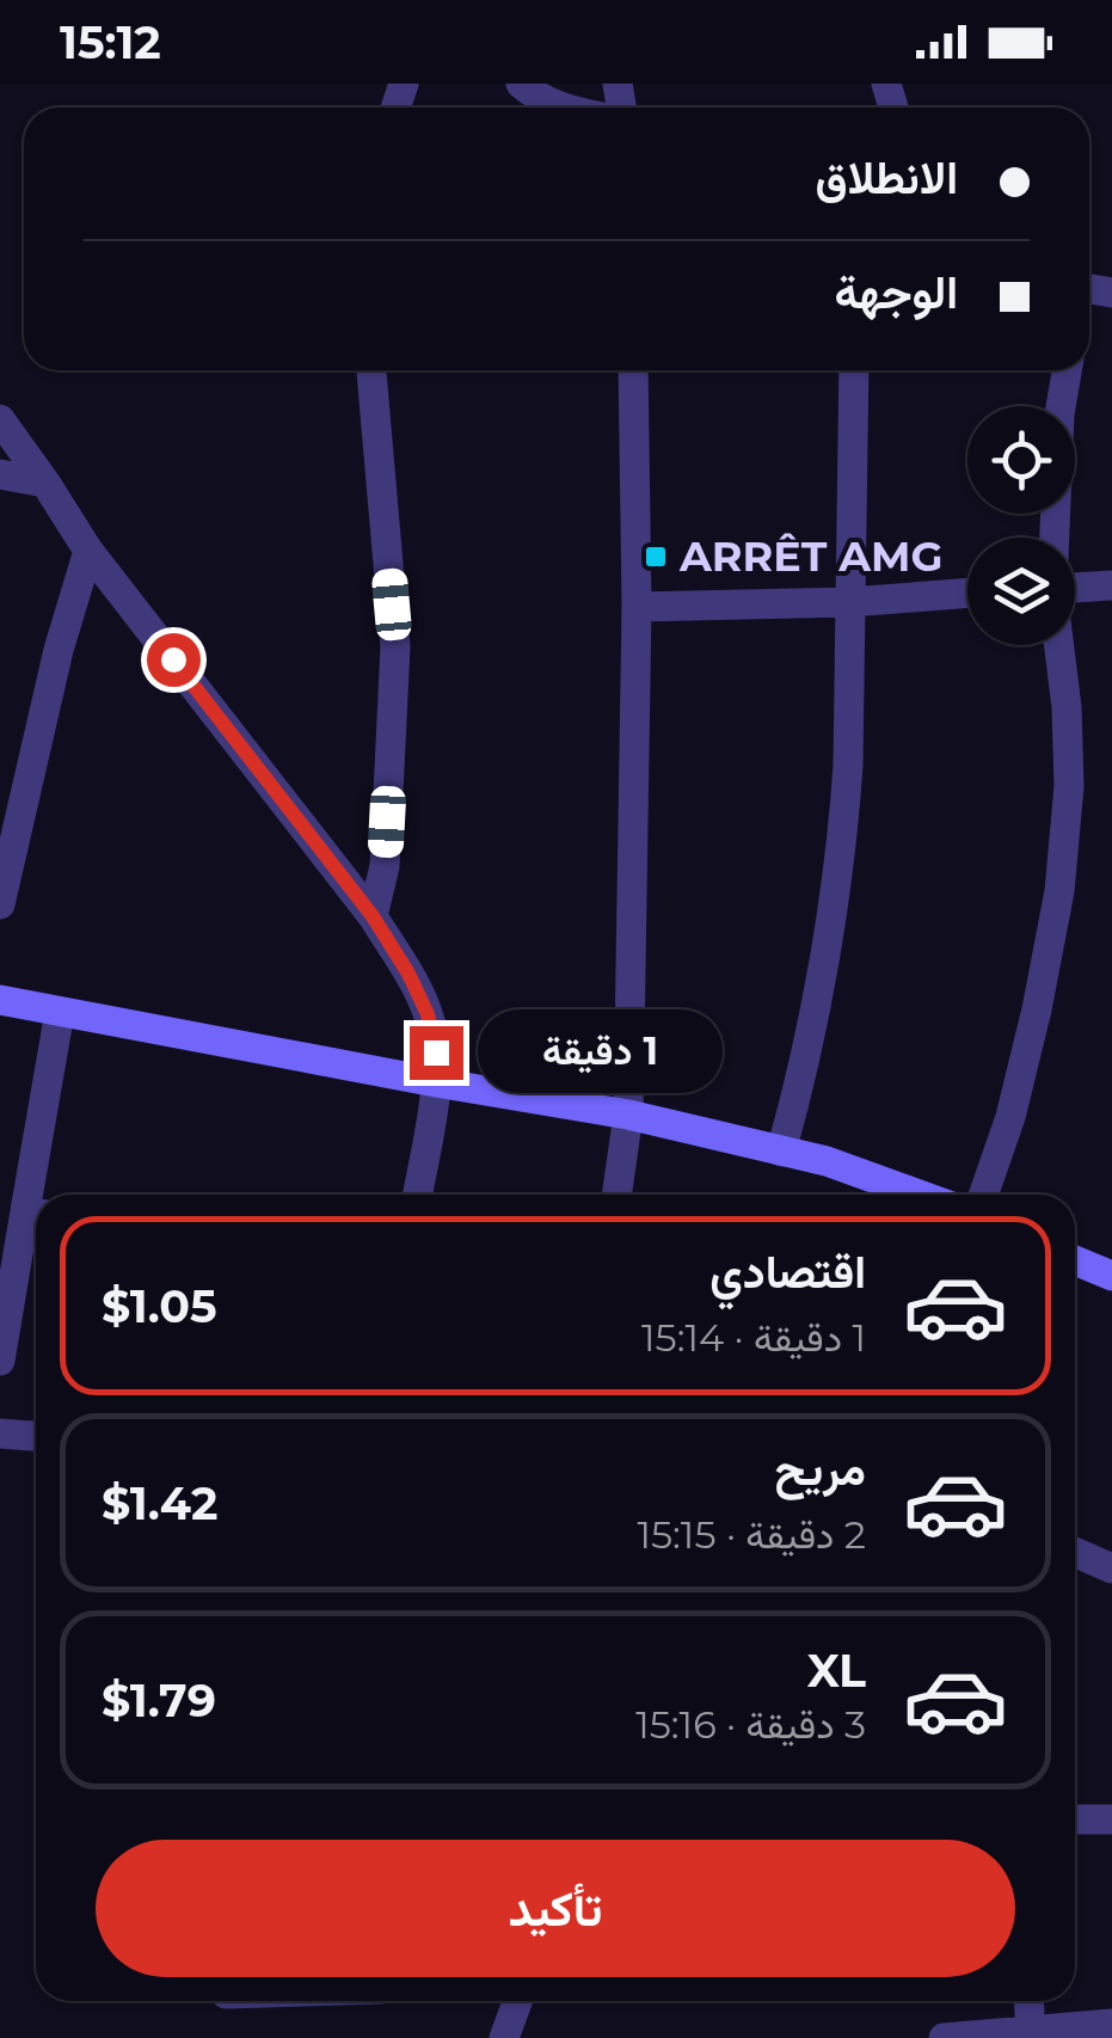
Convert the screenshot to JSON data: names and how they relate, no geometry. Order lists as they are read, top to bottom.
{
  "places": {
    "transit": ["ARRÊT AMG"]
  },
  "page": {
    "status": "15:12",
    "banner": ["الانطلاق", "الوجهة"],
    "bubble": "1 دقيقة",
    "list": [
      {
        "name": "اقتصادي",
        "note": "1 دقيقة · 15:14",
        "value": "$1.05"
      },
      {
        "name": "مريح",
        "note": "2 دقيقة · 15:15",
        "value": "$1.42"
      },
      {
        "name": "XL",
        "note": "3 دقيقة · 15:16",
        "value": "$1.79"
      }
    ],
    "buttons": "تأكيد"
  }
}
